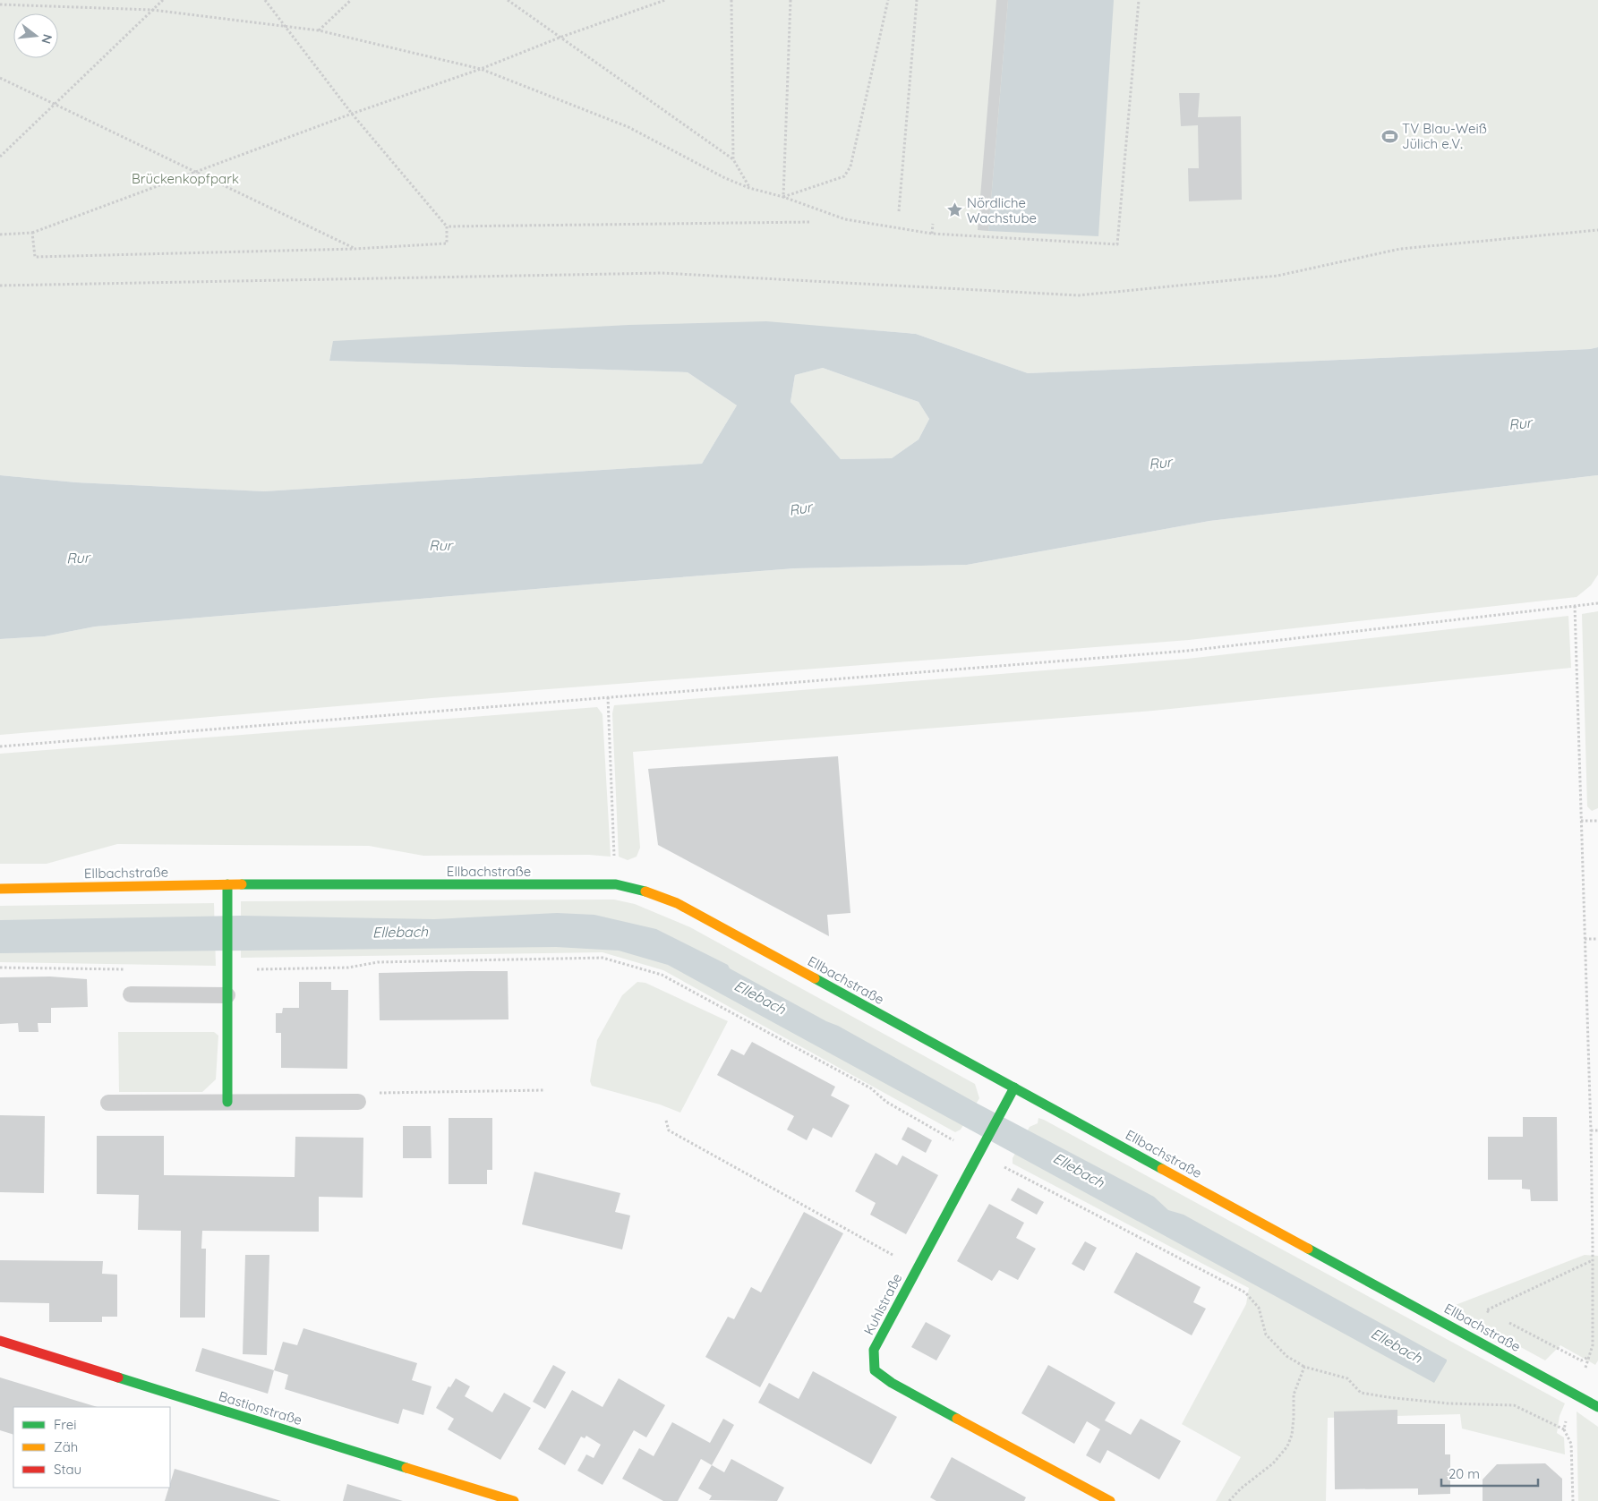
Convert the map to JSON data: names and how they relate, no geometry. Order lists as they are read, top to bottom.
{
  "streets": {
    "main road": ["Ellbachstraße", "Kuhlstraße", "Bastionstraße"]
  },
  "crossings": [
    ["Ellbachstraße", "Kuhlstraße"]
  ],
  "water": ["Rur", "Ellebach"],
  "parks": ["Brückenkopfpark"],
  "places": {
    "sports": ["TV Blau-Weiß Jülich e.V."],
    "place": ["Nördliche Wachstube"]
  },
  "legend": ["Frei", "Zäh", "Stau"],
  "scale_bar": "20 m",
  "north": "right"
}
